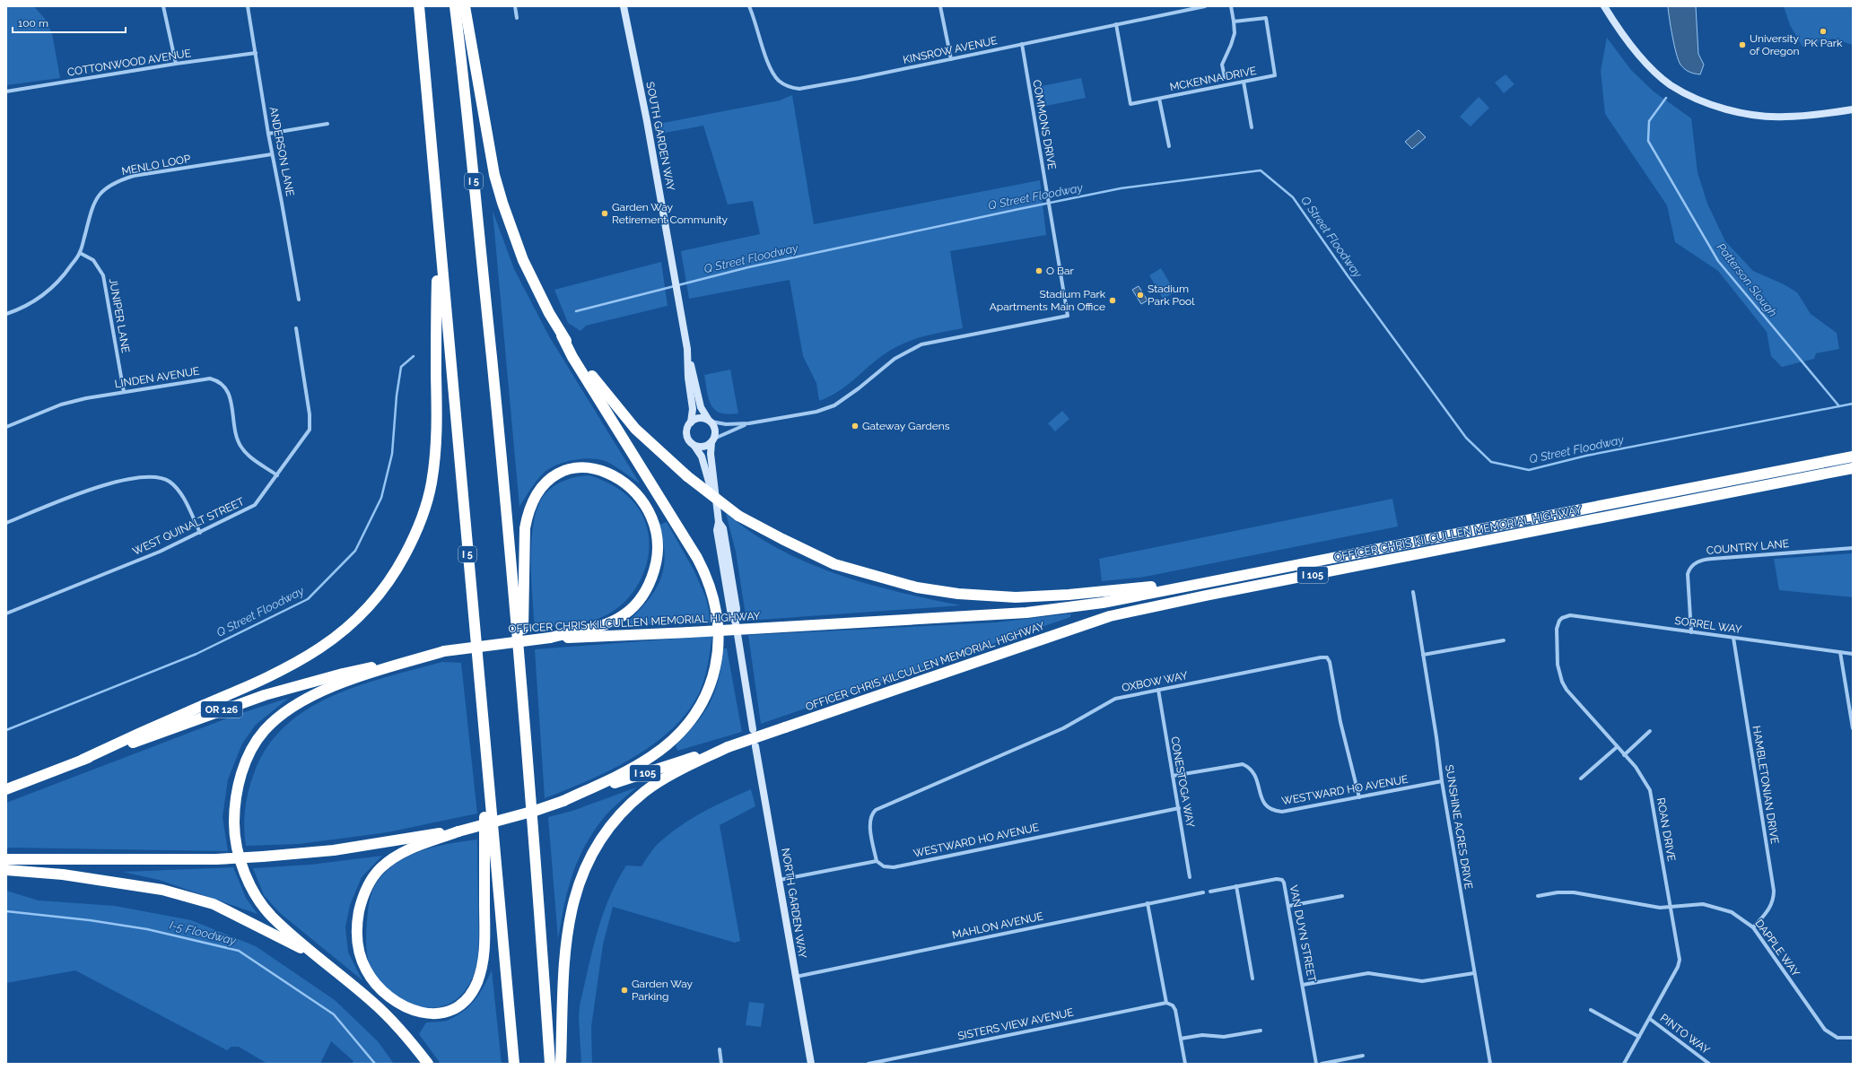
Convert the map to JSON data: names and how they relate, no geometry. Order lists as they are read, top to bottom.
{
  "streets": {
    "highway": [
      "I 5",
      "OFFICER CHRIS KILCULLEN MEMORIAL HIGHWAY",
      "I 105",
      "OR 126"
    ],
    "street": [
      "KINSROW AVENUE",
      "COTTONWOOD AVENUE",
      "MCKENNA DRIVE",
      "COMMONS DRIVE",
      "SOUTH GARDEN WAY",
      "ANDERSON LANE",
      "MENLO LOOP",
      "JUNIPER LANE",
      "LINDEN AVENUE",
      "WEST QUINALT STREET",
      "COUNTRY LANE",
      "SORREL WAY",
      "OXBOW WAY",
      "CONESTOGA WAY",
      "HAMBLETONIAN DRIVE",
      "WESTWARD HO AVENUE",
      "SUNSHINE ACRES DRIVE",
      "ROAN DRIVE",
      "NORTH GARDEN WAY",
      "MAHLON AVENUE",
      "VAN DUYN STREET",
      "DAPPLE WAY",
      "SISTERS VIEW AVENUE",
      "PINTO WAY"
    ]
  },
  "crossings": [
    ["KINSROW AVENUE", "MCKENNA DRIVE"],
    ["KINSROW AVENUE", "COMMONS DRIVE"],
    ["COTTONWOOD AVENUE", "ANDERSON LANE"],
    ["COMMONS DRIVE", "SOUTH GARDEN WAY"],
    ["ANDERSON LANE", "MENLO LOOP"],
    ["MENLO LOOP", "JUNIPER LANE"],
    ["JUNIPER LANE", "LINDEN AVENUE"],
    ["LINDEN AVENUE", "WEST QUINALT STREET"],
    ["COUNTRY LANE", "SORREL WAY"],
    ["SORREL WAY", "HAMBLETONIAN DRIVE"],
    ["SORREL WAY", "ROAN DRIVE"],
    ["OXBOW WAY", "CONESTOGA WAY"],
    ["OXBOW WAY", "WESTWARD HO AVENUE"],
    ["CONESTOGA WAY", "WESTWARD HO AVENUE"],
    ["HAMBLETONIAN DRIVE", "DAPPLE WAY"],
    ["WESTWARD HO AVENUE", "SUNSHINE ACRES DRIVE"],
    ["ROAN DRIVE", "DAPPLE WAY"],
    ["ROAN DRIVE", "PINTO WAY"],
    ["NORTH GARDEN WAY", "MAHLON AVENUE"]
  ],
  "water": ["Q Street Floodway", "Patterson Slough", "I-5 Floodway"],
  "places": [
    "PK Park",
    "University of Oregon",
    "Garden Way Retirement Community",
    "O Bar",
    "Stadium Park Pool",
    "Stadium Park Apartments Main Office",
    "Gateway Gardens",
    "Garden Way Parking"
  ],
  "scale_bar": "100 m"
}
